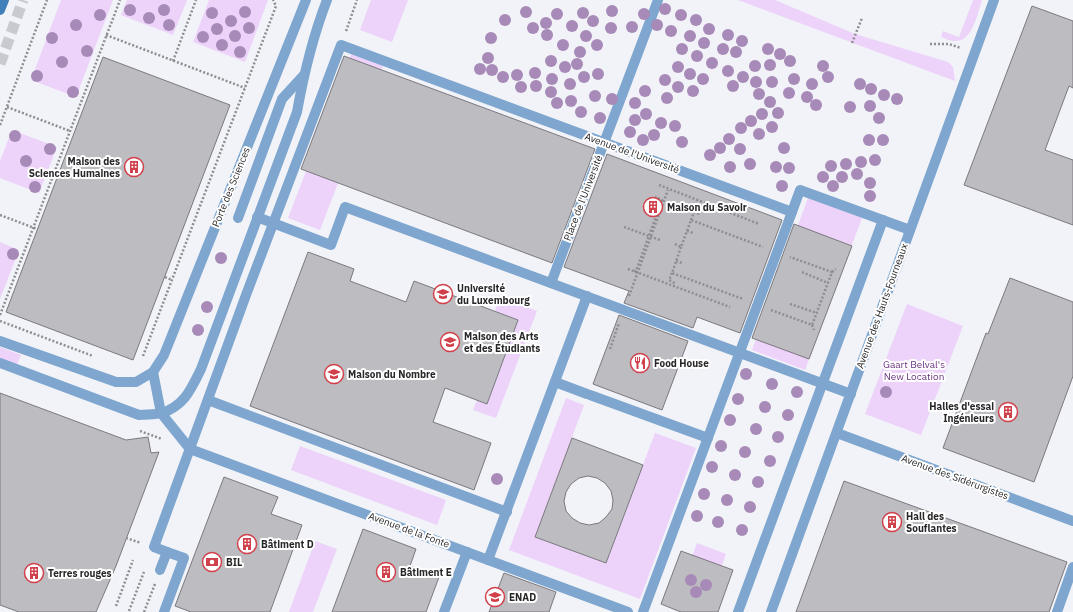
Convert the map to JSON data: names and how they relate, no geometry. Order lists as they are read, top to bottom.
{
  "streets": {
    "street": [
      "Avenue de l'Université",
      "Porte des Sciences",
      "Place de l'Université",
      "Avenue des Hauts-Fourneaux",
      "Avenue des Sidérurgistes",
      "Avenue de la Fonte"
    ]
  },
  "crossings": [
    ["Avenue de l'Université", "Place de l'Université"],
    ["Avenue des Hauts-Fourneaux", "Avenue des Sidérurgistes"]
  ],
  "parks": ["Gaart Belval's New Location"],
  "places": {
    "building": [
      "Maison des Sciences Humaines",
      "Maison du Savoir",
      "Halles d'essai Ingénieurs",
      "Hall des Souflantes",
      "Bâtiment D",
      "Bâtiment E",
      "Terres rouges"
    ],
    "school or university": [
      "Université du Luxembourg",
      "Maison des Arts et des Étudiants",
      "Maison du Nombre",
      "ENAD"
    ],
    "restaurant": ["Food House"],
    "bank": ["BIL"]
  }
}
